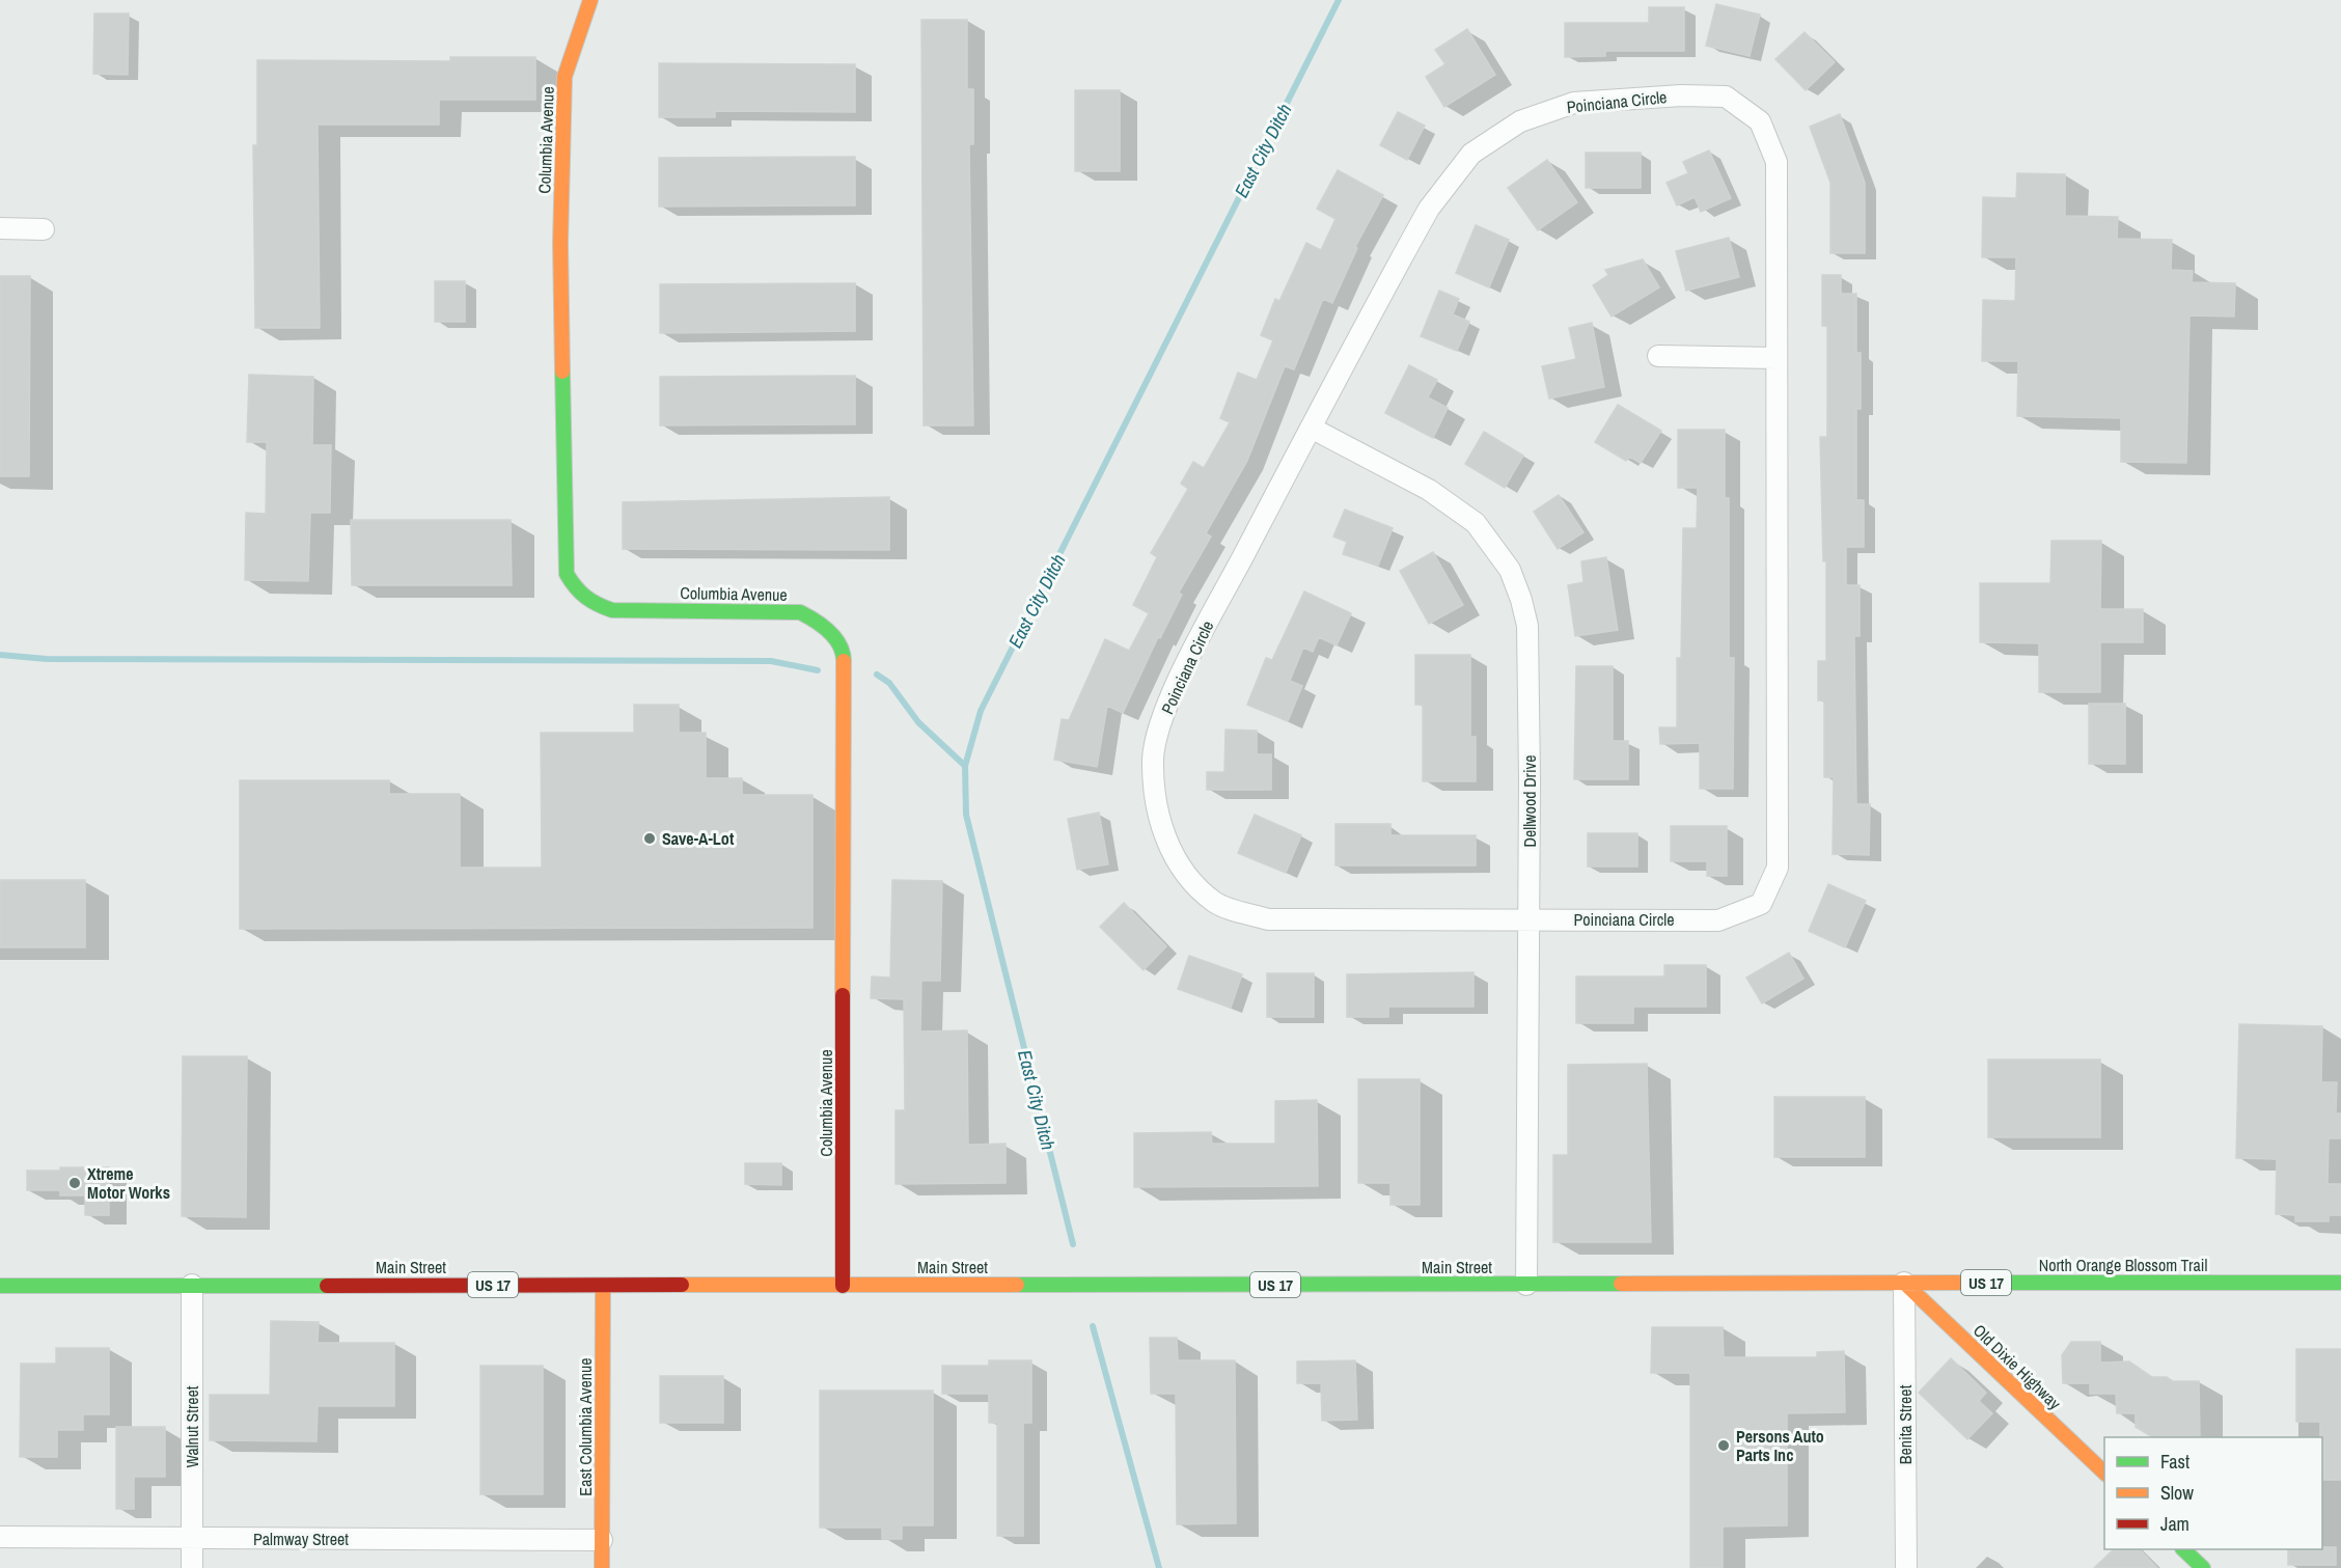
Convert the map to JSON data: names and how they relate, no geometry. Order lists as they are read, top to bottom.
{
  "streets": {
    "main road": [
      "Columbia Avenue",
      "North Orange Blossom Trail",
      "Main Street",
      "US 17",
      "Old Dixie Highway",
      "East Columbia Avenue"
    ],
    "street": [
      "Poinciana Circle",
      "Dellwood Drive",
      "Benita Street",
      "Walnut Street",
      "Palmway Street"
    ]
  },
  "crossings": [
    ["Poinciana Circle", "Dellwood Drive"],
    ["Columbia Avenue", "Main Street"],
    ["Dellwood Drive", "Main Street"],
    ["North Orange Blossom Trail", "Main Street"],
    ["North Orange Blossom Trail", "Old Dixie Highway"],
    ["North Orange Blossom Trail", "Benita Street"],
    ["Main Street", "Old Dixie Highway"],
    ["Main Street", "Benita Street"],
    ["Main Street", "Walnut Street"],
    ["Main Street", "East Columbia Avenue"],
    ["Old Dixie Highway", "Benita Street"],
    ["Walnut Street", "Palmway Street"],
    ["East Columbia Avenue", "Palmway Street"]
  ],
  "water": ["East City Ditch"],
  "places": ["Save-A-Lot", "Xtreme Motor Works", "Persons Auto Parts Inc"],
  "legend": ["Fast", "Slow", "Jam"]
}
